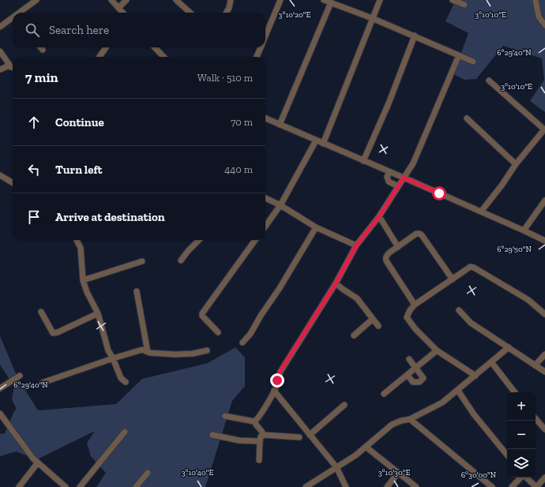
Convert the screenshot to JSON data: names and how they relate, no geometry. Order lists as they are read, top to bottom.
{
  "page": {
    "search": "Search here",
    "heading": ["7 min", "Walk · 510 m"],
    "list": [
      ["Continue", "70 m"],
      ["Turn left", "440 m"],
      "Arrive at destination"
    ],
    "map_buttons": ["+", "−"]
  },
  "coordinates": [
    "3°10'10\"E",
    "3°10'20\"E",
    "6°29'40\"N",
    "6°29'50\"N",
    "3°10'40\"E",
    "3°10'30\"E",
    "6°30'00\"N"
  ]
}
